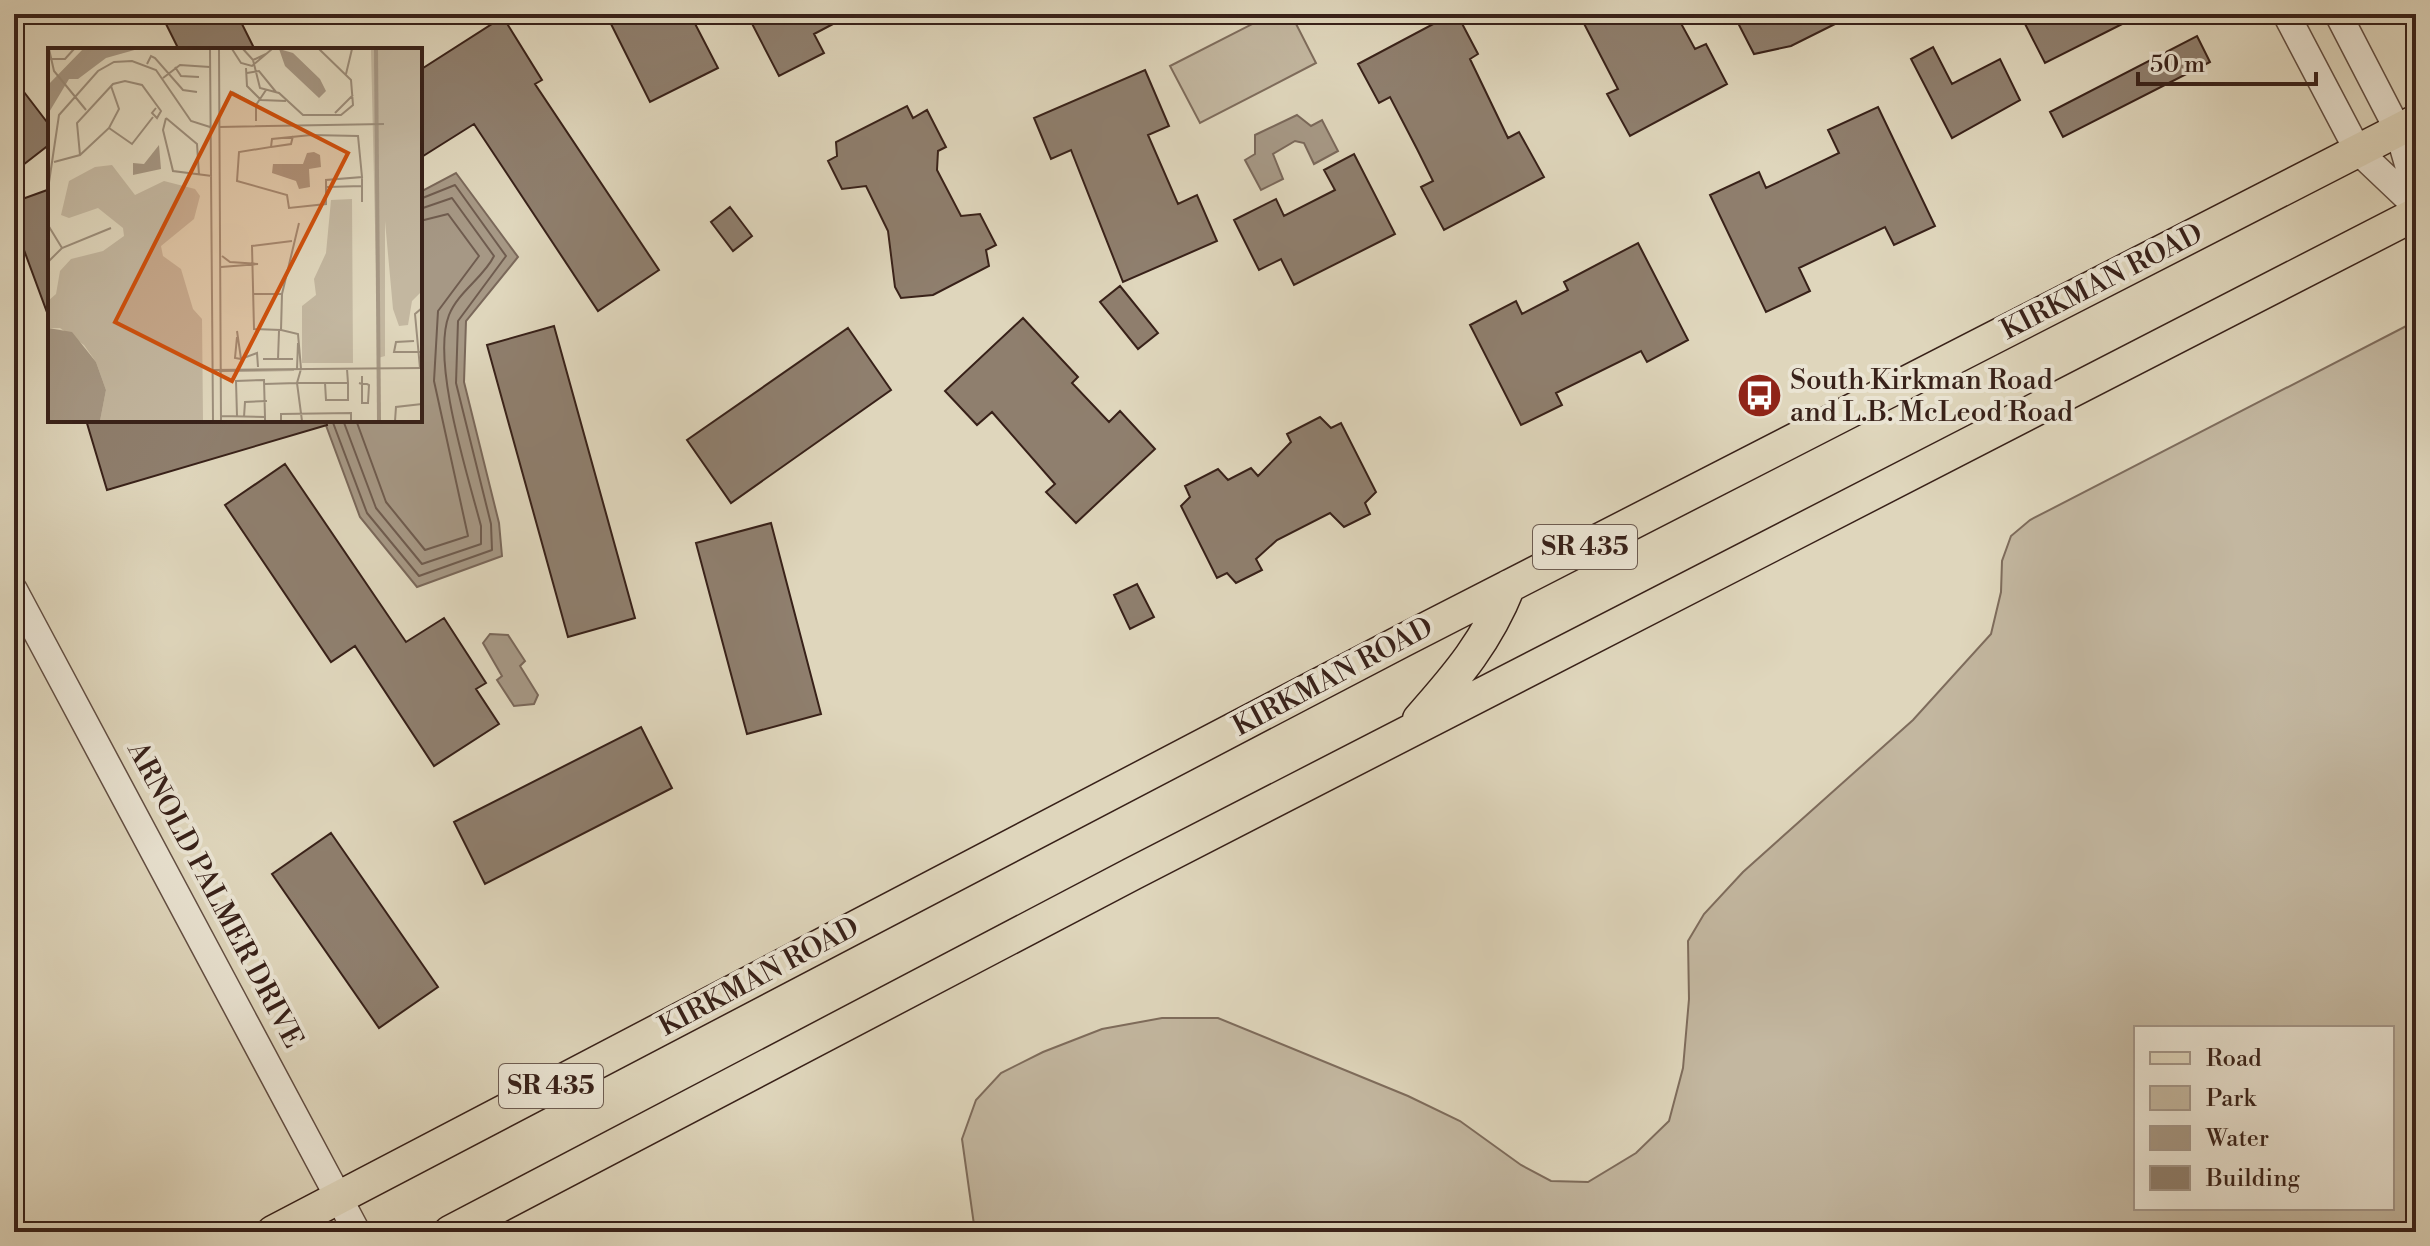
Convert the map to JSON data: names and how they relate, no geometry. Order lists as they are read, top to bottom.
{
  "streets": {
    "main road": ["KIRKMAN ROAD", "SR 435"],
    "street": ["ARNOLD PALMER DRIVE"]
  },
  "crossings": [
    ["KIRKMAN ROAD", "ARNOLD PALMER DRIVE"]
  ],
  "places": {
    "bus stop": ["South Kirkman Road and L.B. McLeod Road"]
  },
  "legend": [
    "Road",
    "Park",
    "Water",
    "Building"
  ],
  "scale_bar": "50 m"
}
